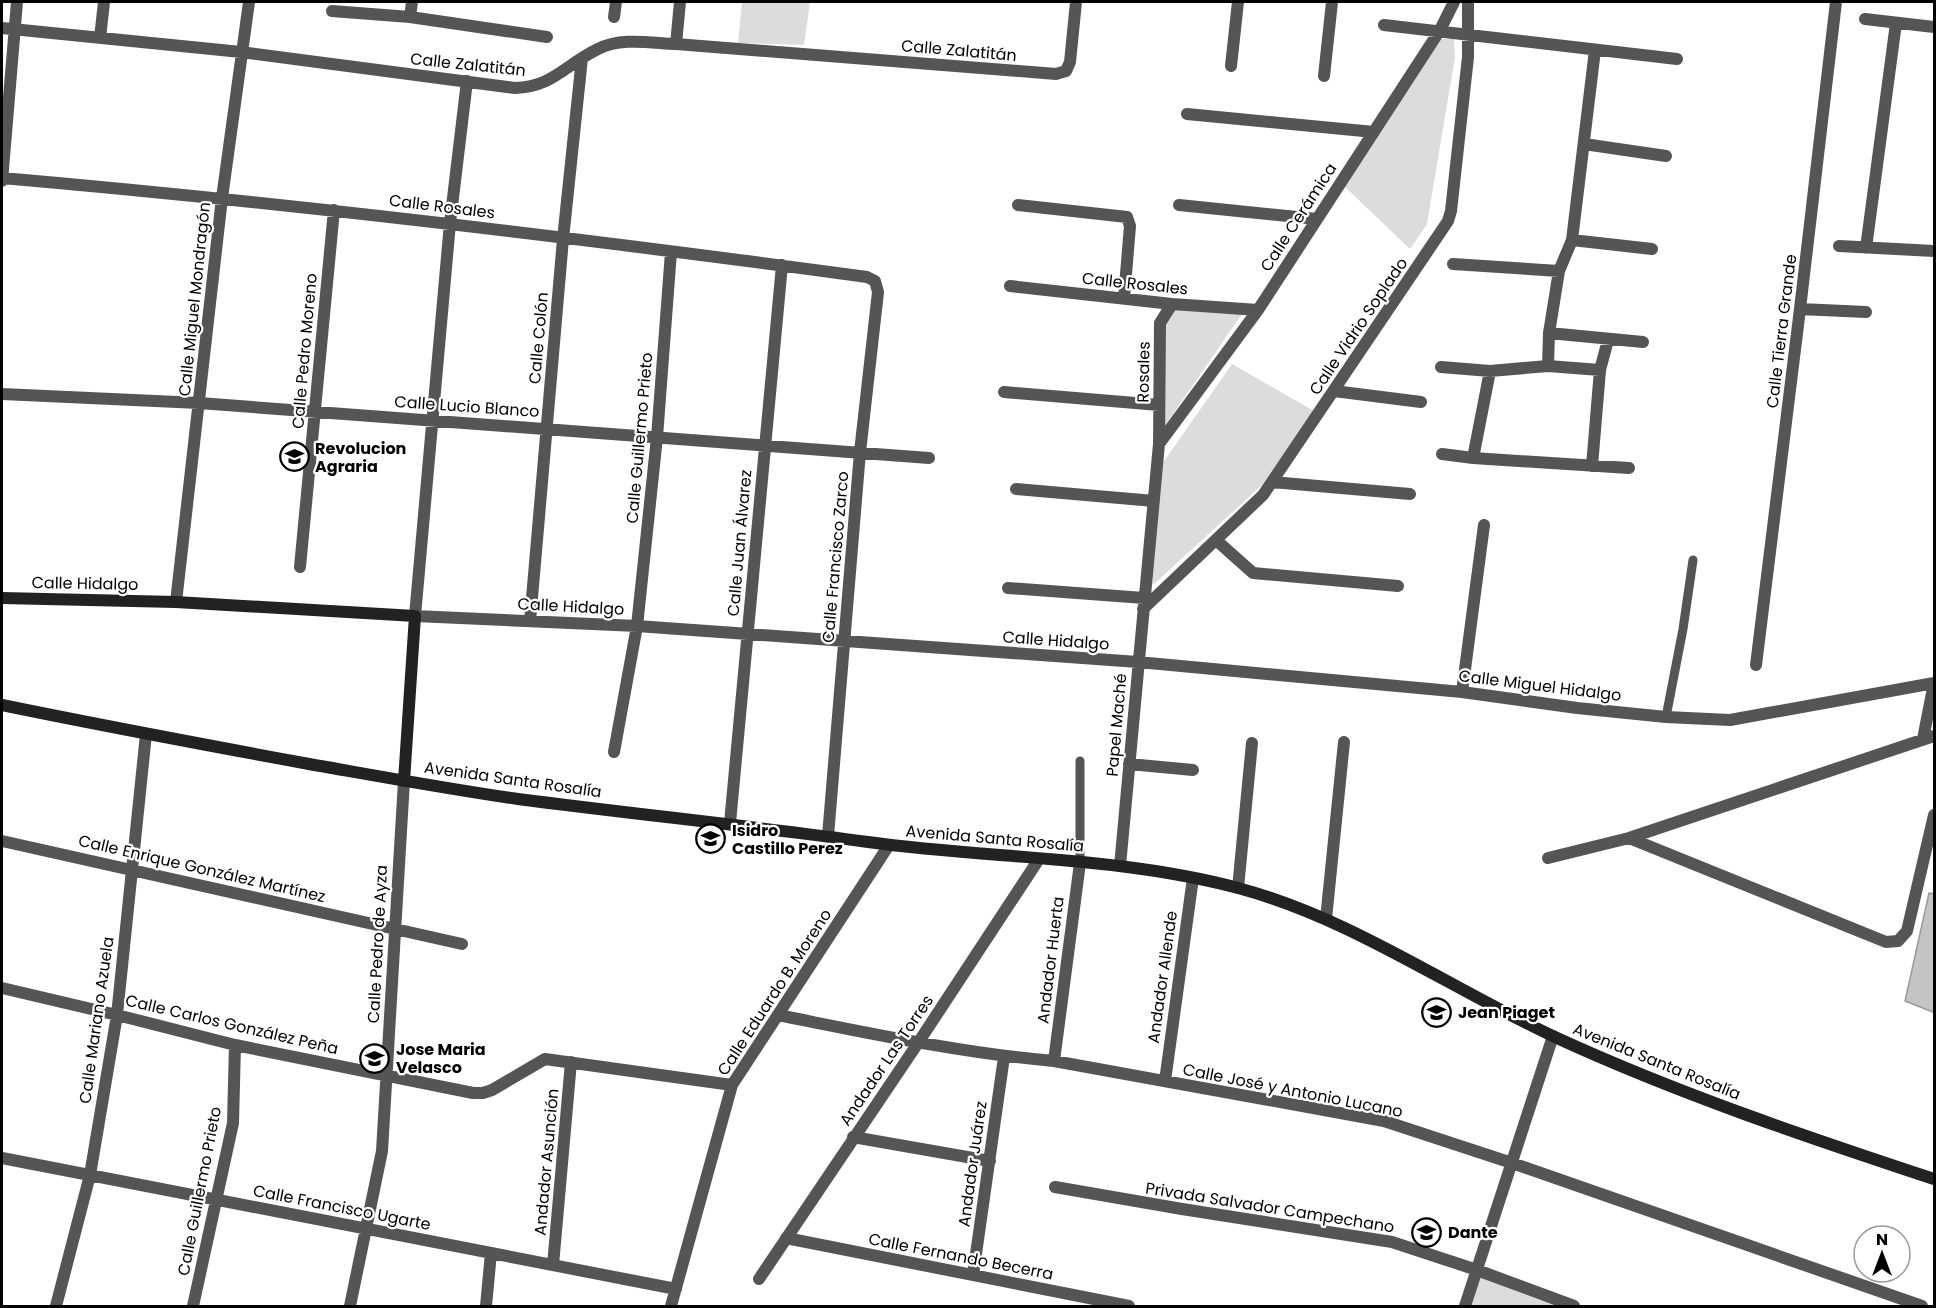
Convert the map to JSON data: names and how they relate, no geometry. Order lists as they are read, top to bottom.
{
  "streets": {
    "street": [
      "Calle Zalatitán",
      "Calle Rosales",
      "Calle Cerámica",
      "Calle Miguel Mondragón",
      "Calle Vidrio Soplado",
      "Calle Tierra Grande",
      "Calle Colón",
      "Calle Pedro Moreno",
      "Rosales",
      "Calle Lucio Blanco",
      "Calle Guillermo Prieto",
      "Calle Juan Álvarez",
      "Calle Francisco Zarco",
      "Calle Hidalgo",
      "Calle Miguel Hidalgo",
      "Papel Maché",
      "Avenida Santa Rosalía",
      "Calle Enrique González Martínez",
      "Calle Pedro de Ayza",
      "Andador Huerta",
      "Andador Allende",
      "Calle Eduardo B. Moreno",
      "Calle Mariano Azuela",
      "Calle Carlos González Peña",
      "Andador Las Torres",
      "Calle José y Antonio Lucano",
      "Andador Asunción",
      "Andador Juárez",
      "Calle Francisco Ugarte",
      "Privada Salvador Campechano",
      "Calle Fernando Becerra"
    ]
  },
  "crossings": [
    ["Calle Zalatitán", "Calle Miguel Mondragón"],
    ["Calle Zalatitán", "Calle Colón"],
    ["Calle Rosales", "Calle Cerámica"],
    ["Calle Rosales", "Calle Miguel Mondragón"],
    ["Calle Rosales", "Calle Colón"],
    ["Calle Rosales", "Calle Pedro Moreno"],
    ["Calle Rosales", "Rosales"],
    ["Calle Rosales", "Calle Guillermo Prieto"],
    ["Calle Rosales", "Calle Juan Álvarez"],
    ["Calle Rosales", "Calle Francisco Zarco"],
    ["Calle Cerámica", "Rosales"],
    ["Calle Cerámica", "Papel Maché"],
    ["Calle Miguel Mondragón", "Calle Lucio Blanco"],
    ["Calle Miguel Mondragón", "Calle Hidalgo"],
    ["Calle Vidrio Soplado", "Papel Maché"],
    ["Calle Colón", "Calle Lucio Blanco"],
    ["Calle Colón", "Calle Hidalgo"],
    ["Calle Pedro Moreno", "Calle Lucio Blanco"],
    ["Rosales", "Papel Maché"],
    ["Calle Lucio Blanco", "Calle Guillermo Prieto"],
    ["Calle Lucio Blanco", "Calle Juan Álvarez"],
    ["Calle Lucio Blanco", "Calle Francisco Zarco"],
    ["Calle Guillermo Prieto", "Calle Hidalgo"],
    ["Calle Guillermo Prieto", "Calle Carlos González Peña"],
    ["Calle Guillermo Prieto", "Calle Francisco Ugarte"],
    ["Calle Juan Álvarez", "Calle Hidalgo"],
    ["Calle Juan Álvarez", "Avenida Santa Rosalía"],
    ["Calle Francisco Zarco", "Calle Hidalgo"],
    ["Calle Francisco Zarco", "Avenida Santa Rosalía"],
    ["Calle Hidalgo", "Calle Miguel Hidalgo"],
    ["Calle Hidalgo", "Papel Maché"],
    ["Calle Hidalgo", "Calle Pedro de Ayza"],
    ["Calle Miguel Hidalgo", "Papel Maché"],
    ["Papel Maché", "Avenida Santa Rosalía"],
    ["Avenida Santa Rosalía", "Calle Pedro de Ayza"],
    ["Avenida Santa Rosalía", "Andador Huerta"],
    ["Avenida Santa Rosalía", "Andador Allende"],
    ["Avenida Santa Rosalía", "Calle Eduardo B. Moreno"],
    ["Avenida Santa Rosalía", "Calle Mariano Azuela"],
    ["Avenida Santa Rosalía", "Andador Las Torres"],
    ["Calle Enrique González Martínez", "Calle Pedro de Ayza"],
    ["Calle Enrique González Martínez", "Calle Mariano Azuela"],
    ["Calle Pedro de Ayza", "Calle Carlos González Peña"],
    ["Calle Pedro de Ayza", "Calle Francisco Ugarte"],
    ["Andador Huerta", "Calle José y Antonio Lucano"],
    ["Andador Allende", "Calle José y Antonio Lucano"],
    ["Calle Eduardo B. Moreno", "Calle Carlos González Peña"],
    ["Calle Eduardo B. Moreno", "Calle José y Antonio Lucano"],
    ["Calle Eduardo B. Moreno", "Calle Francisco Ugarte"],
    ["Calle Mariano Azuela", "Calle Carlos González Peña"],
    ["Calle Mariano Azuela", "Calle Francisco Ugarte"],
    ["Calle Carlos González Peña", "Andador Asunción"],
    ["Andador Las Torres", "Calle José y Antonio Lucano"],
    ["Andador Las Torres", "Calle Fernando Becerra"],
    ["Calle José y Antonio Lucano", "Andador Juárez"],
    ["Andador Asunción", "Calle Francisco Ugarte"],
    ["Andador Juárez", "Calle Fernando Becerra"]
  ],
  "places": {
    "school or university": [
      "Revolucion Agraria",
      "Isidro Castillo Perez",
      "Jean Piaget",
      "Jose Maria Velasco",
      "Dante"
    ]
  },
  "north": "top"
}
